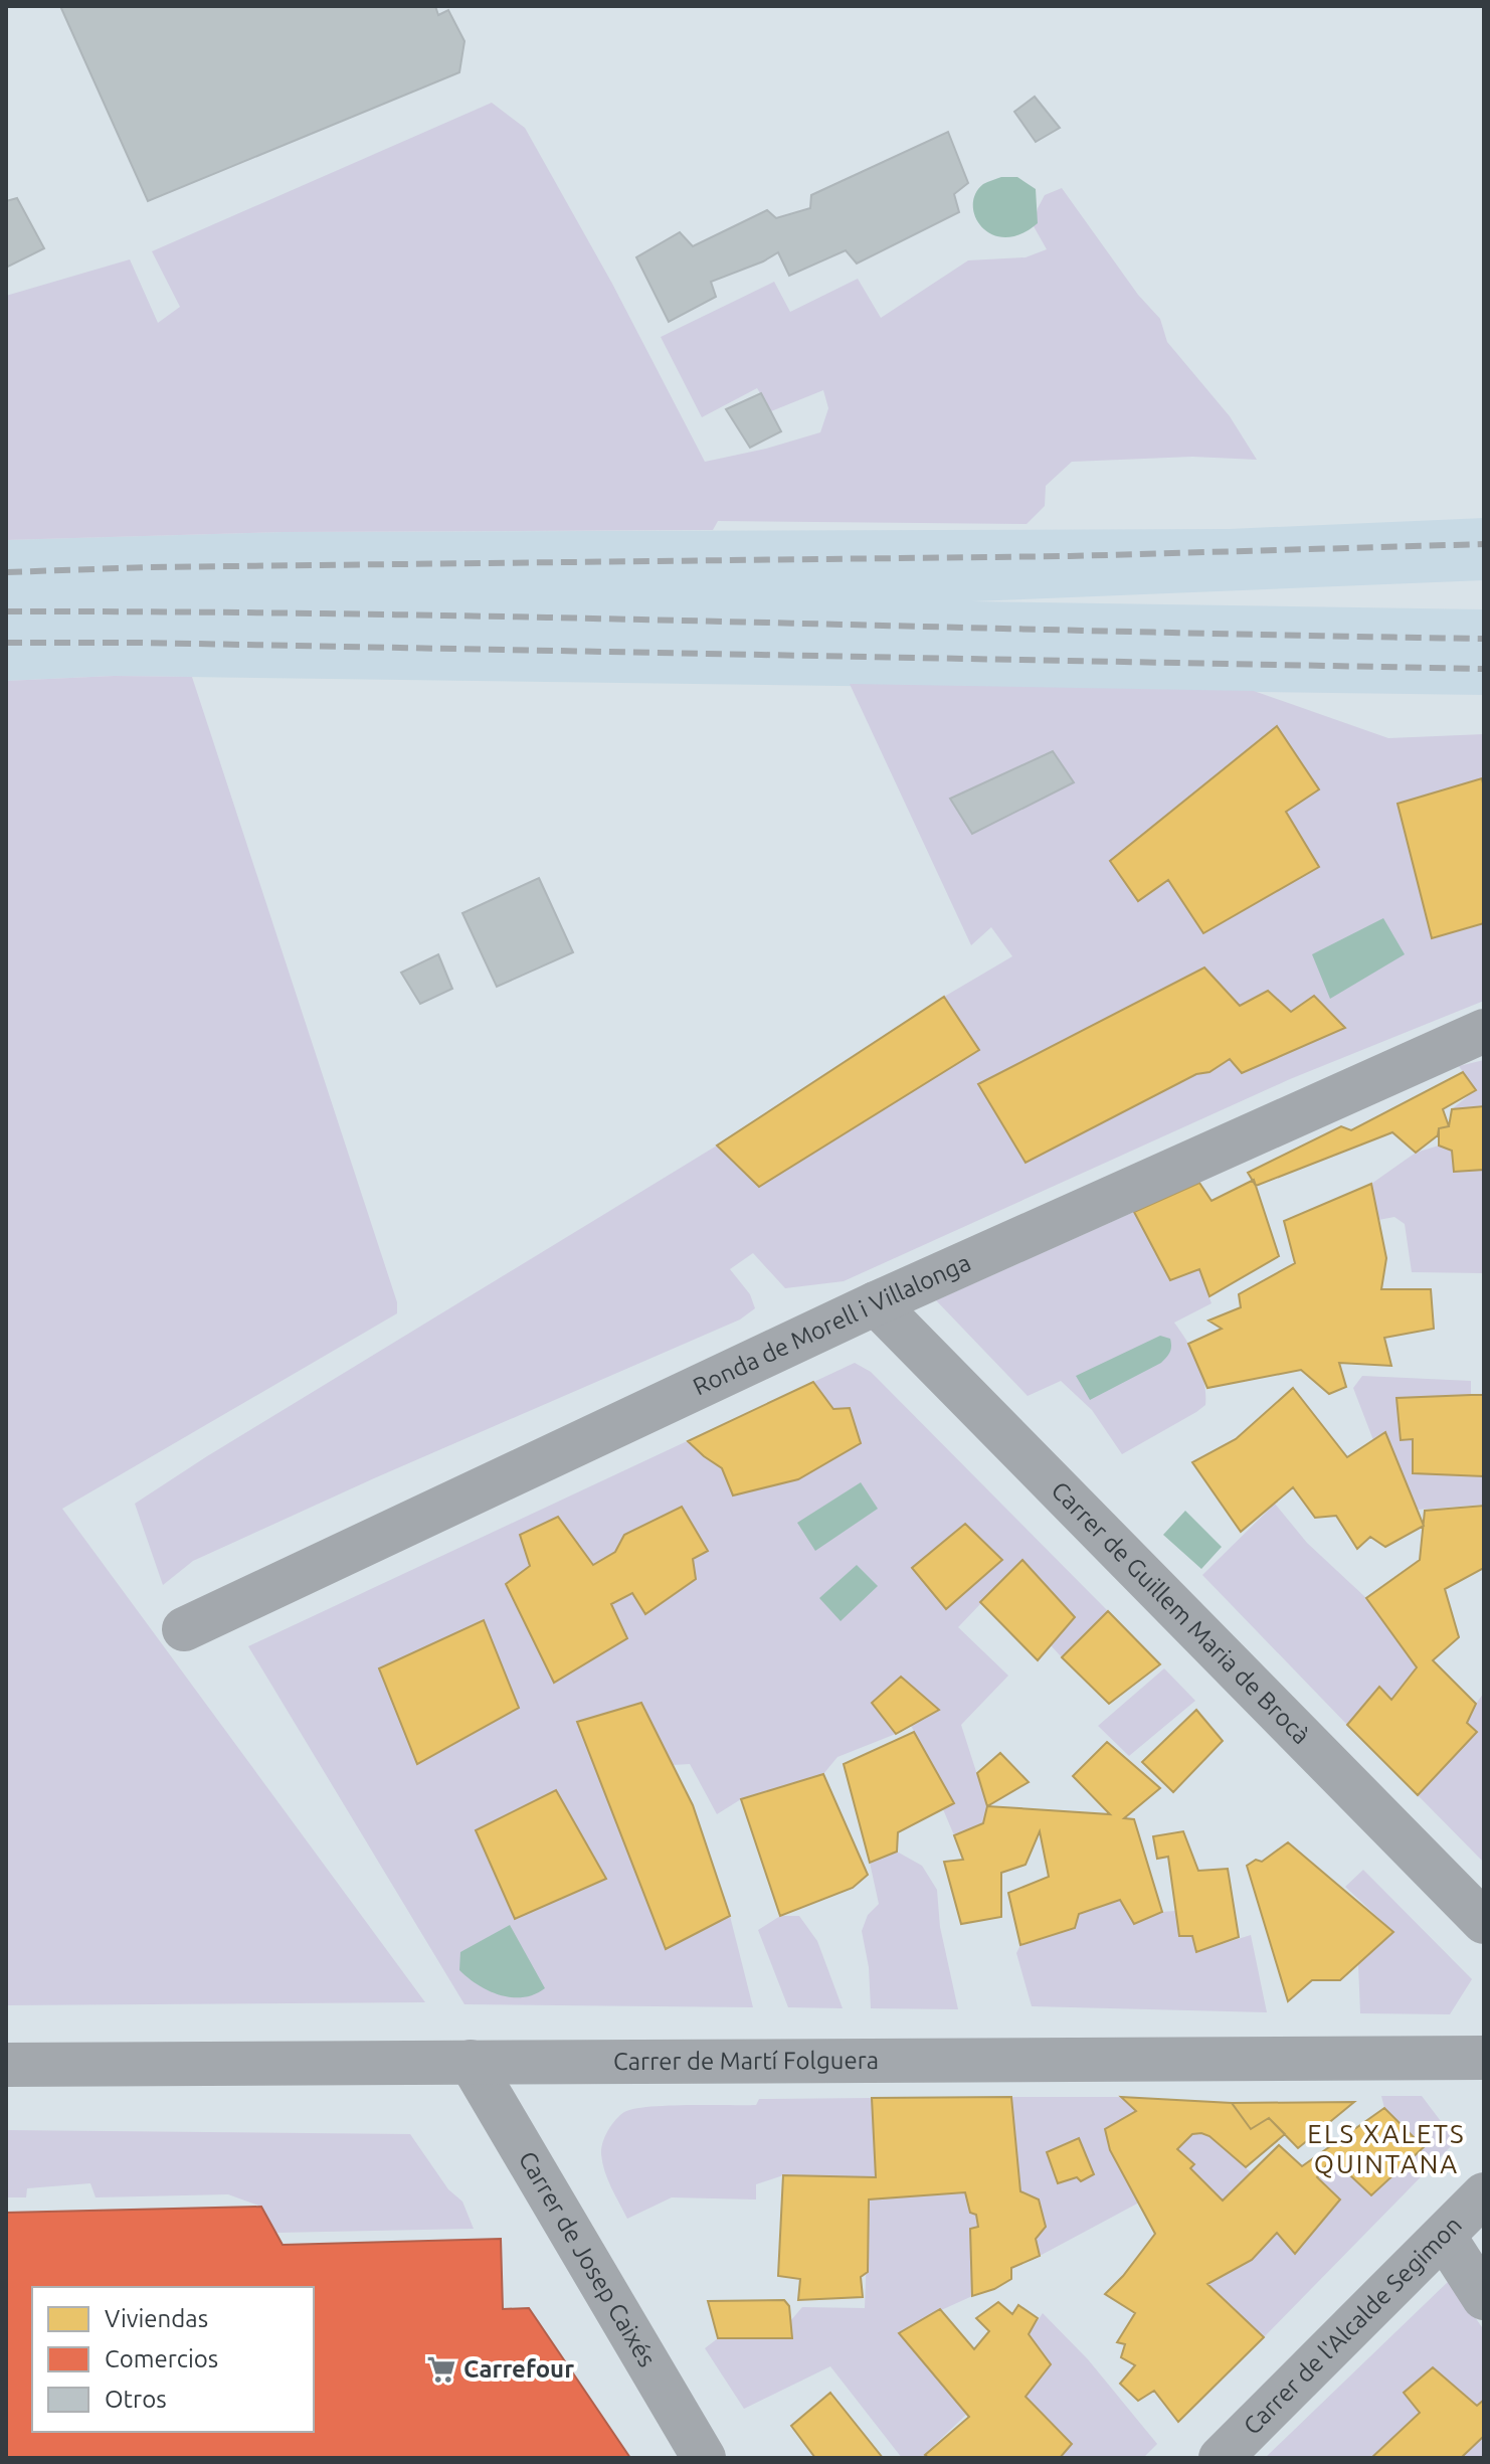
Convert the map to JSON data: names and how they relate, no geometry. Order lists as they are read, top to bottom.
{
  "streets": {
    "street": [
      "Ronda de Morell i Villalonga",
      "Carrer de Guillem Maria de Brocà",
      "Carrer de Martí Folguera",
      "Carrer de Josep Caixés",
      "Carrer de l'Alcalde Segimon"
    ]
  },
  "crossings": [
    ["Ronda de Morell i Villalonga", "Carrer de Guillem Maria de Brocà"],
    ["Carrer de Martí Folguera", "Carrer de Josep Caixés"]
  ],
  "districts": ["ELS XALETS QUINTANA"],
  "places": {
    "supermarket": ["Carrefour"]
  },
  "legend": ["Viviendas", "Comercios", "Otros"]
}
